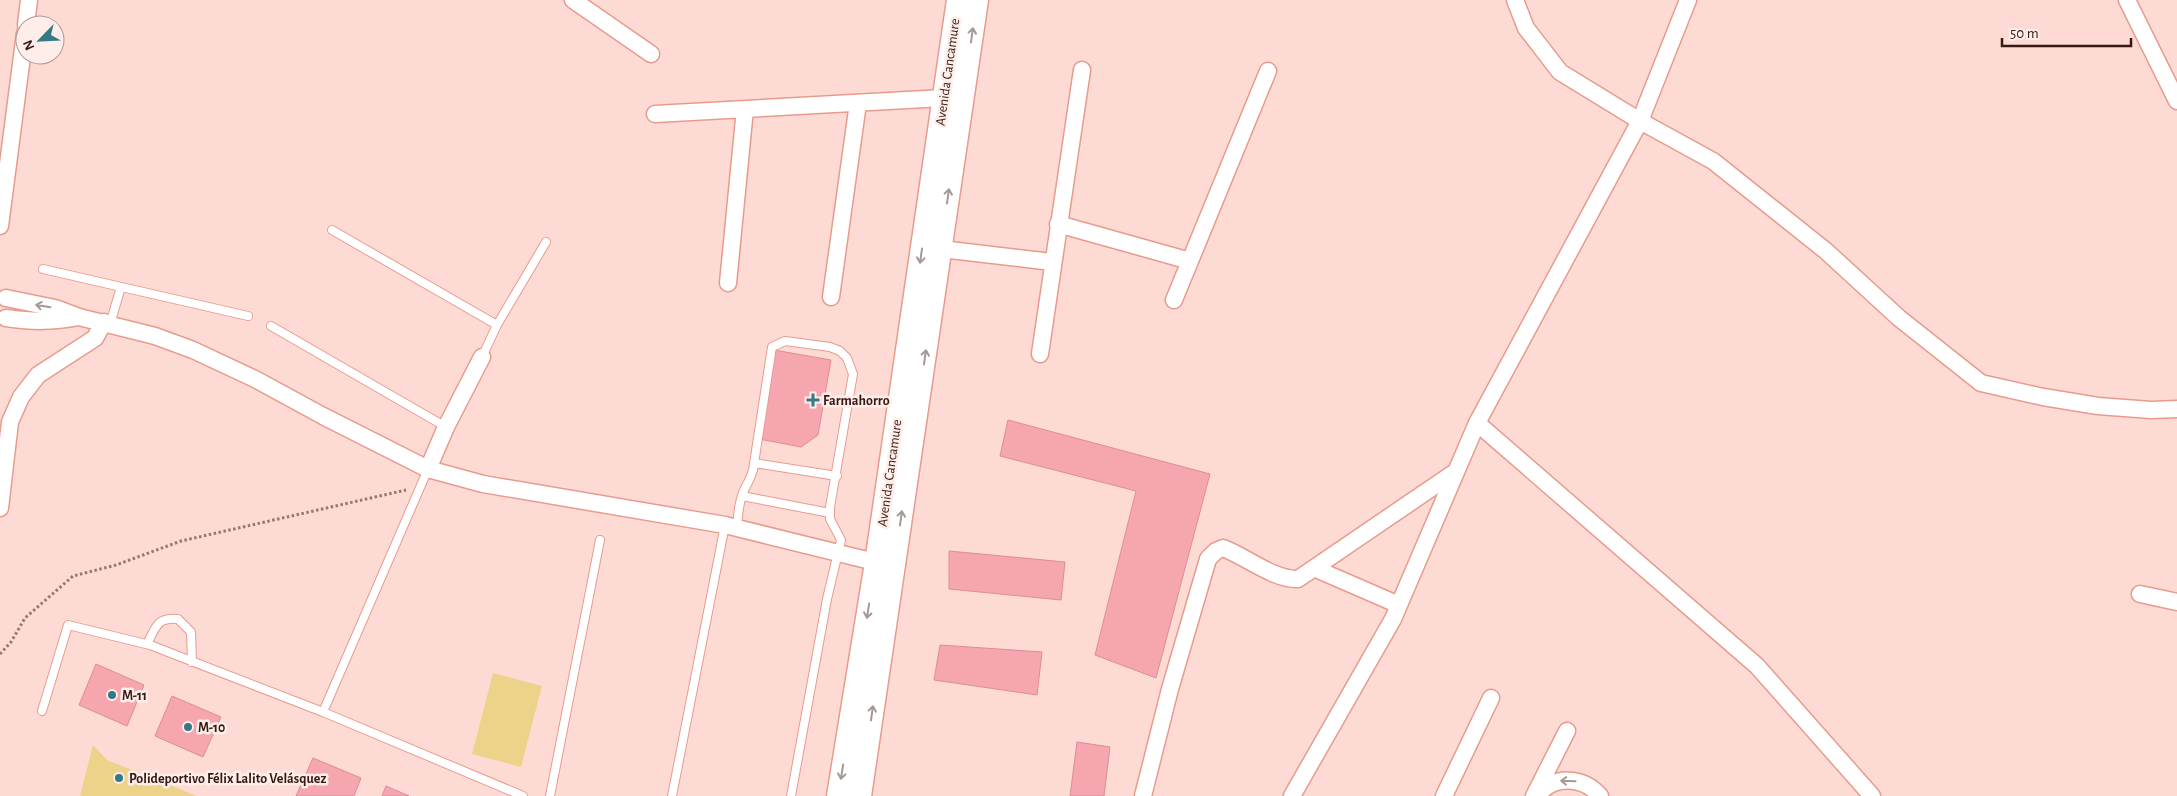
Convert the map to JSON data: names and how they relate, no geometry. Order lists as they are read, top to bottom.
{
  "streets": {
    "main road": ["Avenida Cancamure"]
  },
  "places": {
    "health": ["Farmahorro"],
    "other": ["M-11", "M-10", "Polideportivo Félix Lalito Velásquez"]
  },
  "scale_bar": "50 m",
  "north": "bottom left"
}
